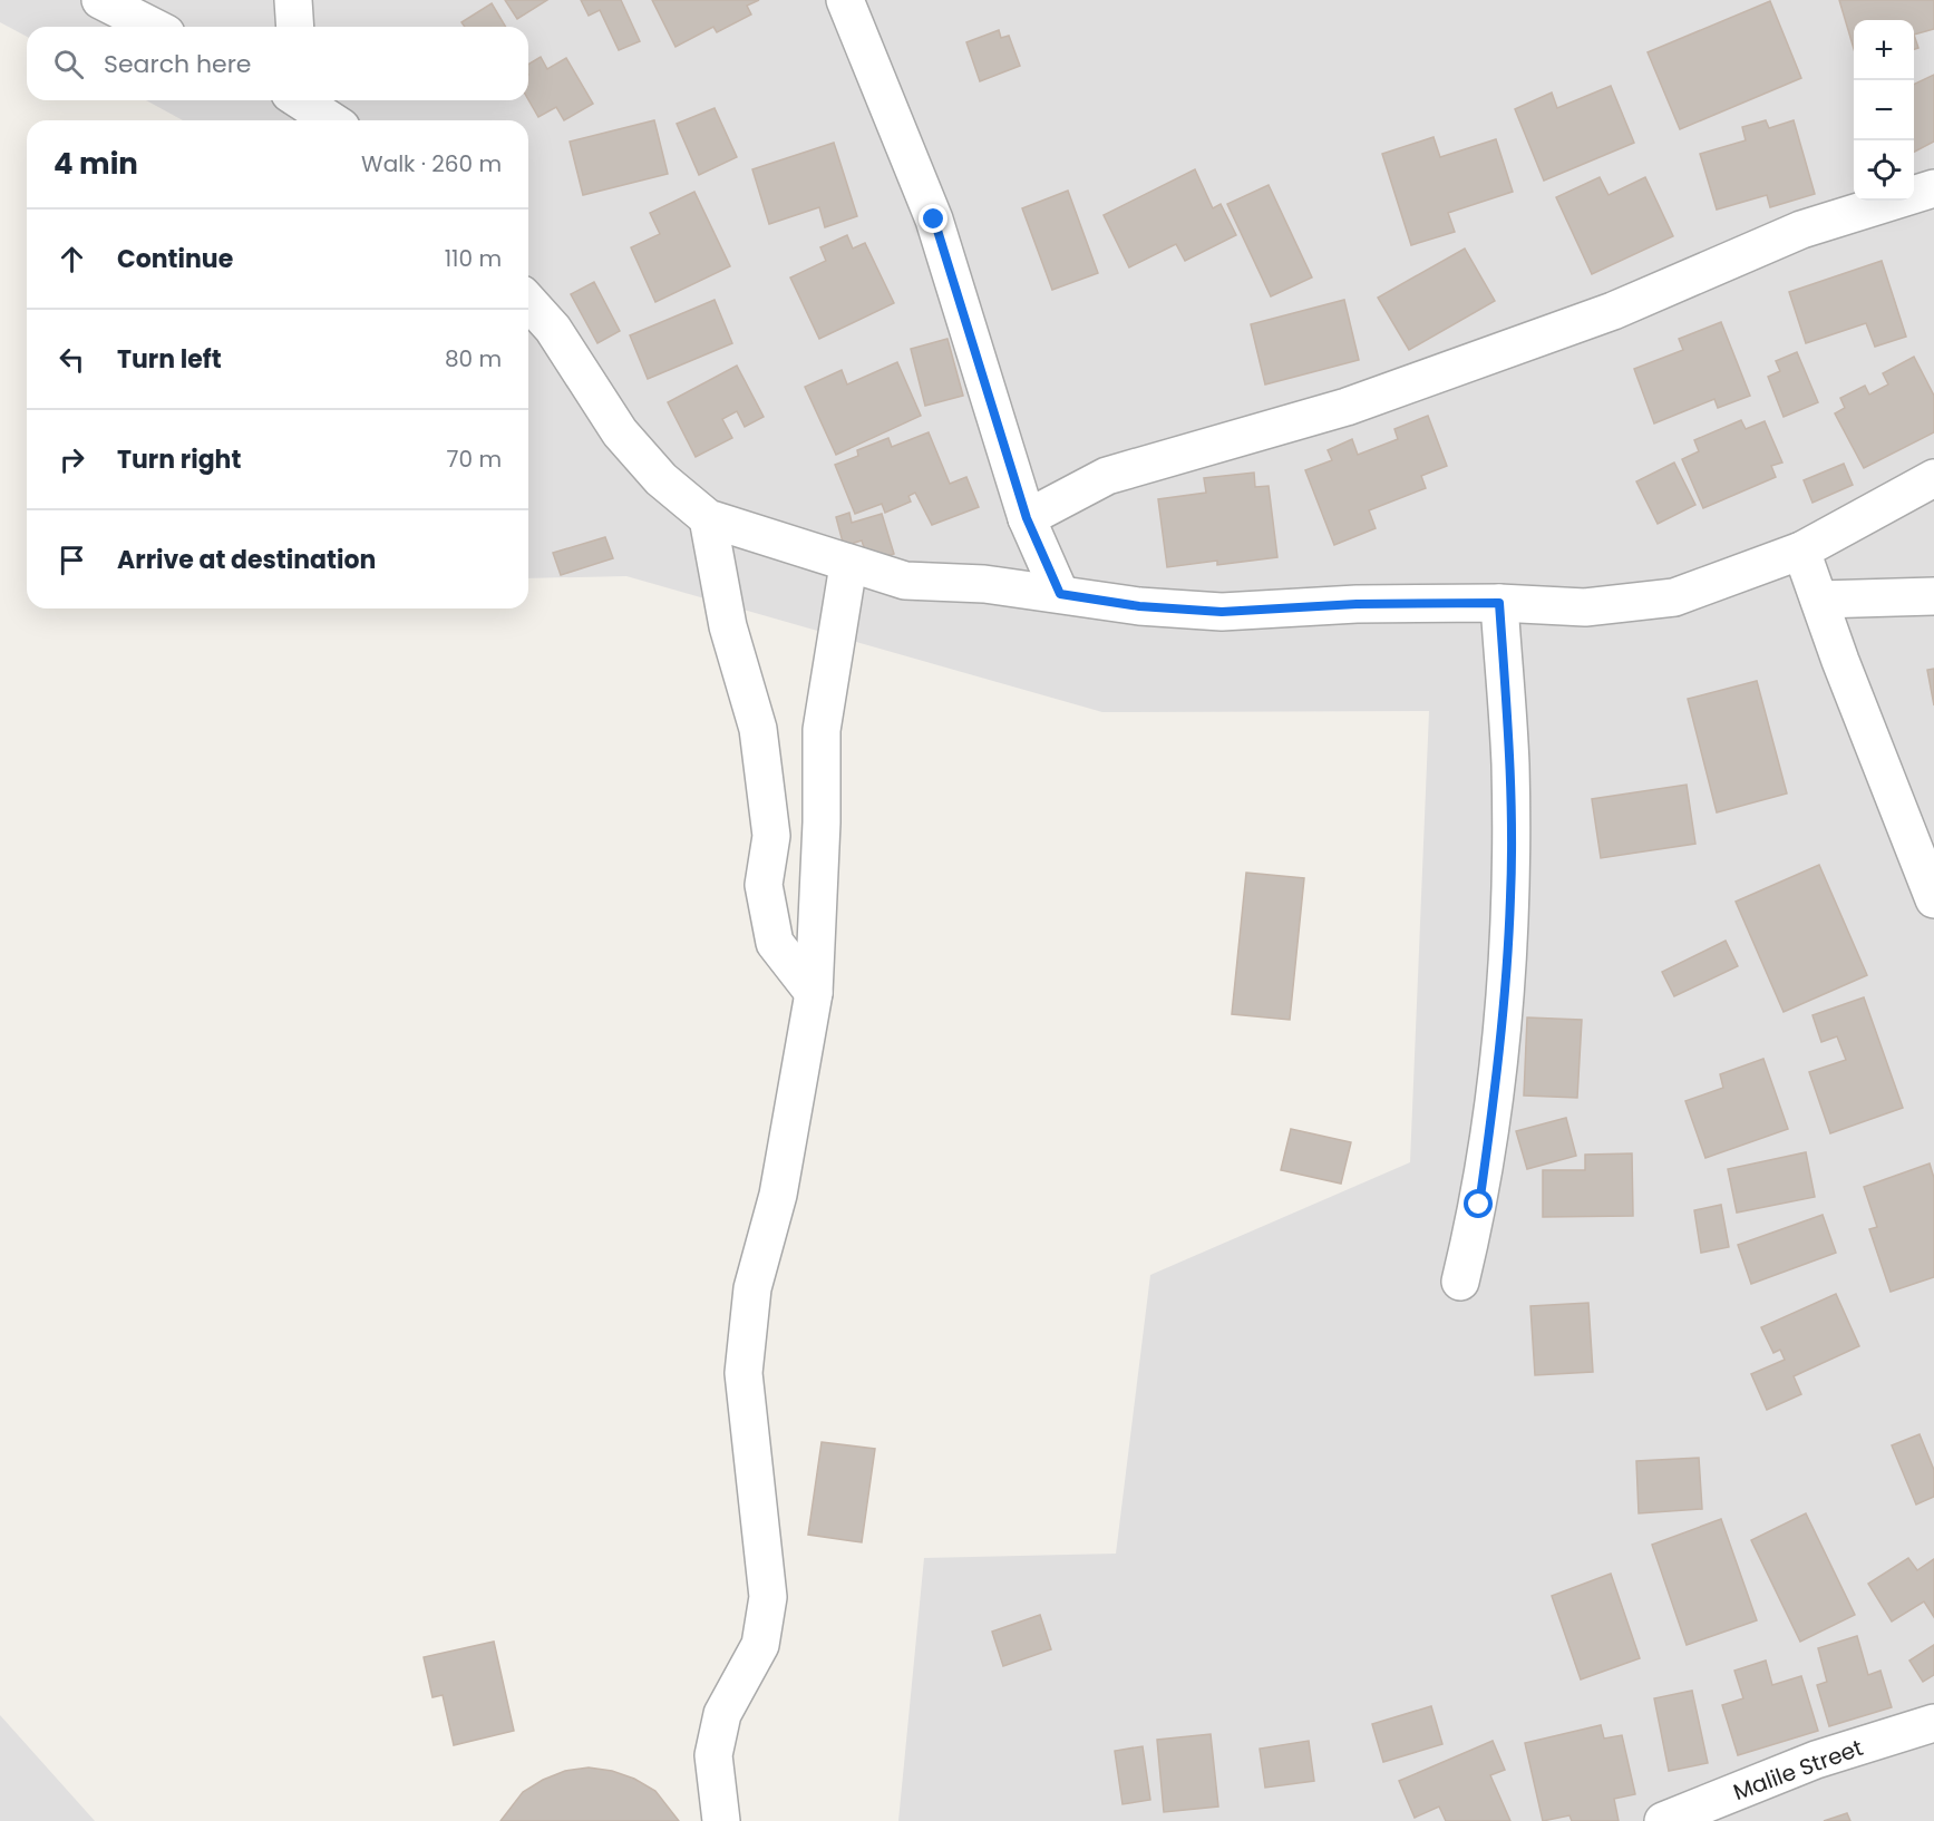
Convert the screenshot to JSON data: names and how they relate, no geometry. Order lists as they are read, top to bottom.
{
  "streets": {
    "street": ["Malile Street"]
  },
  "page": {
    "map_buttons": ["+", "−"],
    "search": "Search here",
    "heading": ["4 min", "Walk · 260 m"],
    "list": [
      ["Continue", "110 m"],
      ["Turn left", "80 m"],
      ["Turn right", "70 m"],
      "Arrive at destination"
    ]
  }
}
